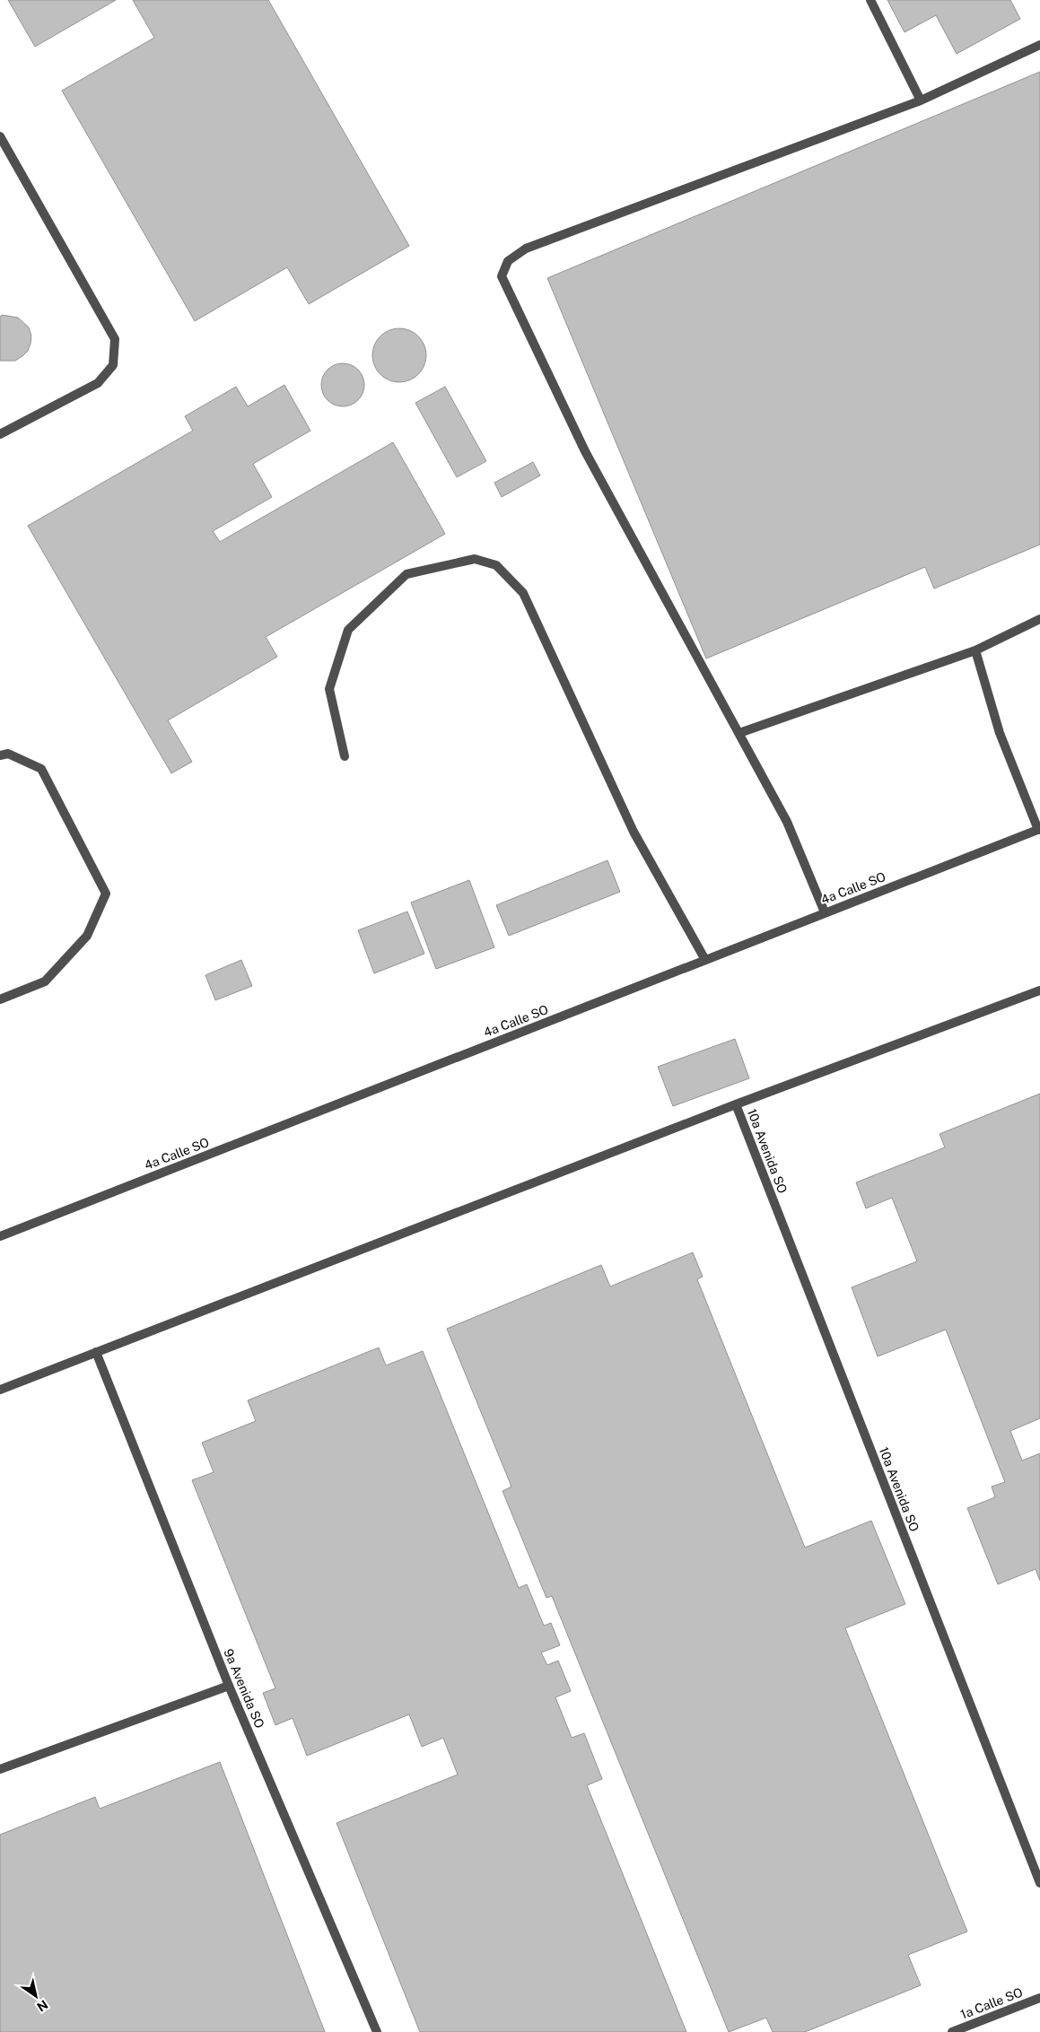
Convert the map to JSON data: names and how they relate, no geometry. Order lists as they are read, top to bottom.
{
  "streets": {
    "street": [
      "4a Calle SO",
      "10a Avenida SO",
      "9a Avenida SO",
      "1a Calle SO"
    ]
  },
  "north": "bottom right"
}
